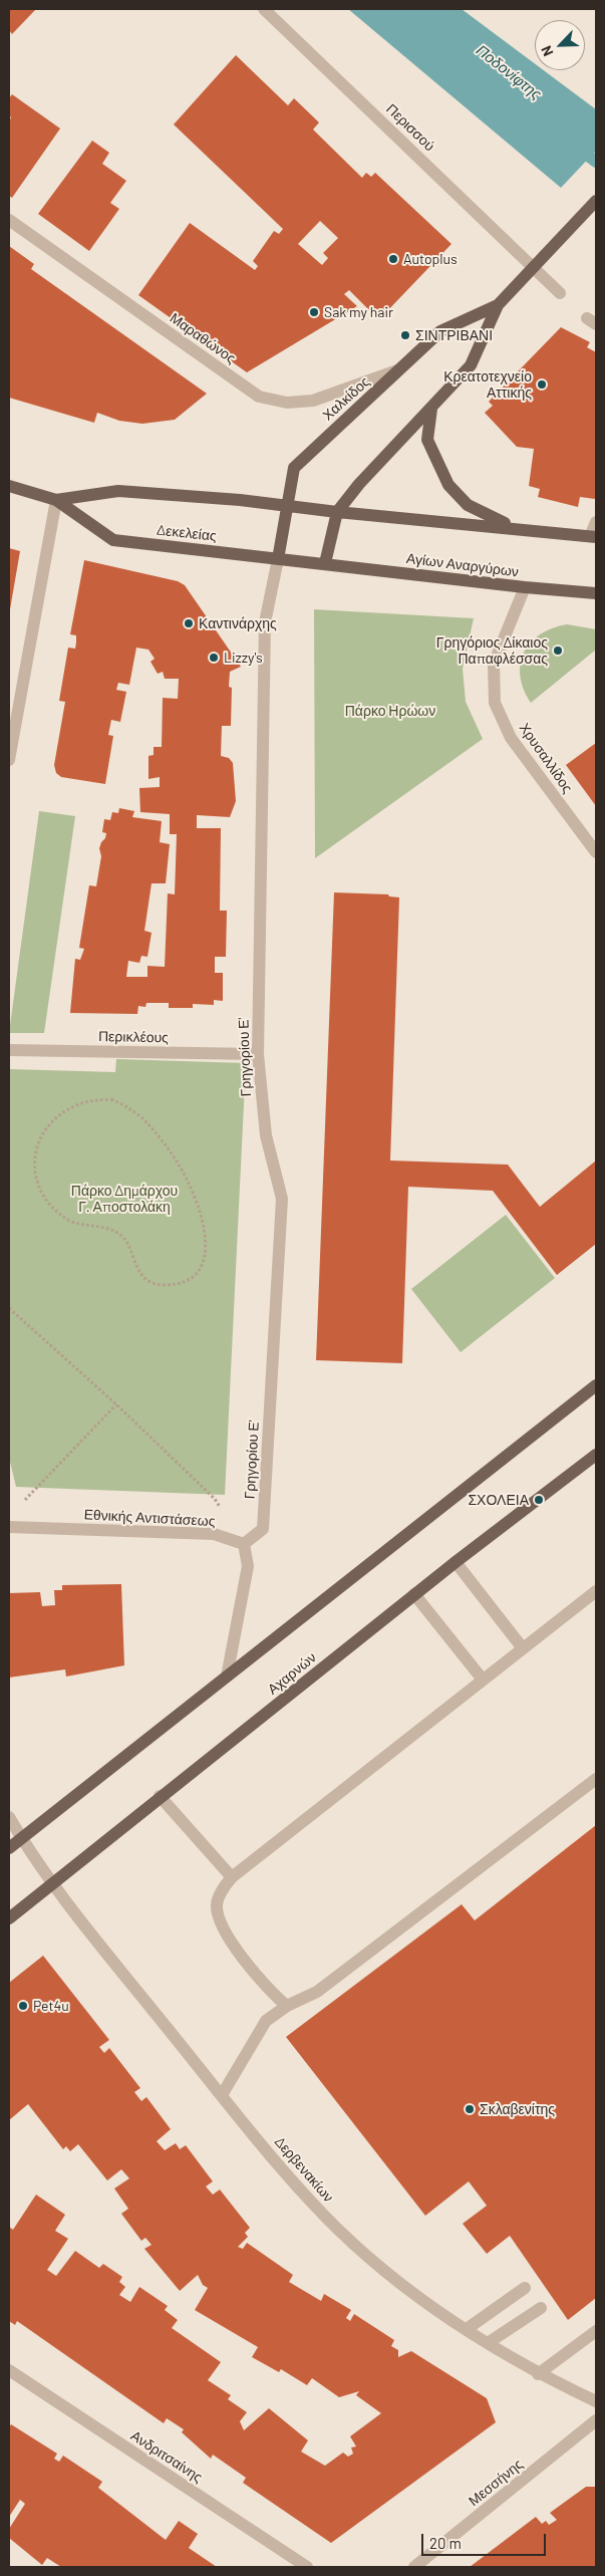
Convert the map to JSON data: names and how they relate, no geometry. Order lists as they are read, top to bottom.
{
  "streets": {
    "main road": [
      "Χαλκίδος",
      "Δεκελείας",
      "Αγίων Αναργύρων",
      "Αχαρνών"
    ],
    "street": [
      "Περισσού",
      "Μαραθώνος",
      "Χρυσαλλίδος",
      "Περικλέους",
      "Γρηγορίου Ε'",
      "Εθνικής Αντιστάσεως",
      "Δερβενακίων",
      "Ανδριτσαίνης",
      "Μεσσήνης"
    ]
  },
  "crossings": [
    ["Περισσού", "Χαλκίδος"],
    ["Μαραθώνος", "Χαλκίδος"],
    ["Χαλκίδος", "Δεκελείας"],
    ["Χαλκίδος", "Αγίων Αναργύρων"],
    ["Χαλκίδος", "Γρηγορίου Ε'"],
    ["Δεκελείας", "Αγίων Αναργύρων"],
    ["Δεκελείας", "Γρηγορίου Ε'"],
    ["Αγίων Αναργύρων", "Χρυσαλλίδος"],
    ["Περικλέους", "Γρηγορίου Ε'"],
    ["Γρηγορίου Ε'", "Εθνικής Αντιστάσεως"],
    ["Αχαρνών", "Δερβενακίων"]
  ],
  "water": ["Ποδονίφτης"],
  "parks": ["Πάρκο Ηρώων", "Πάρκο Δημάρχου Γ. Αποστολάκη"],
  "places": [
    "Autoplus",
    "Sak my hair",
    "ΣΙΝΤΡΙΒΑΝΙ",
    "Κρεατοτεχνείο Αττικής",
    "Καντινάρχης",
    "Γρηγόριος Δίκαιος Παπαφλέσσας",
    "Lizzy's",
    "ΣΧΟΛΕΙΑ",
    "Pet4u",
    "Σκλαβενίτης"
  ],
  "scale_bar": "20 m",
  "north": "bottom left"
}
